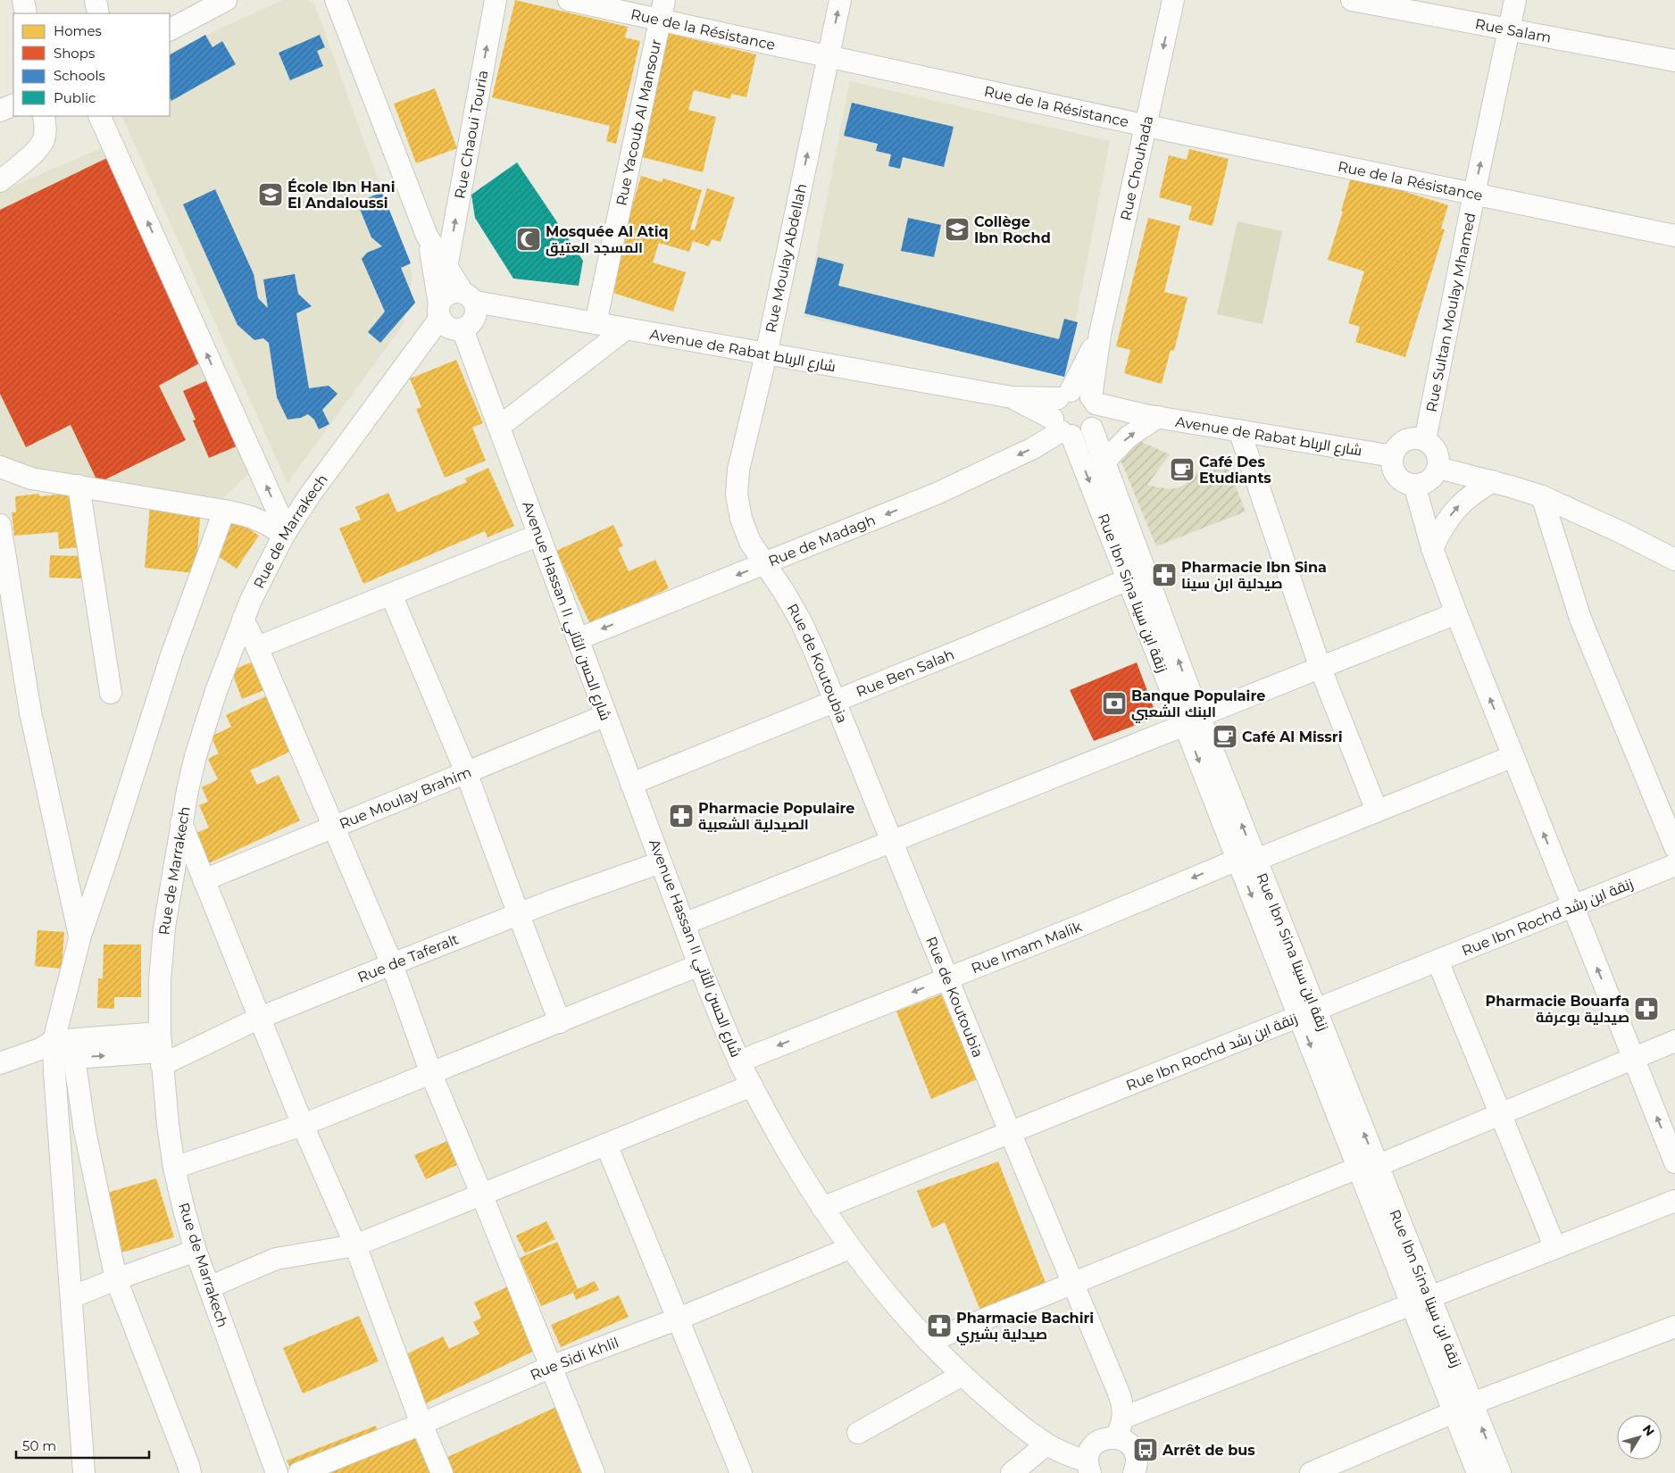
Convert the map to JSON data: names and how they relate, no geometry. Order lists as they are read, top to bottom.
{
  "streets": {
    "street": [
      "Rue de la Résistance",
      "Rue Salam",
      "Rue Yacoub Al Mansour",
      "Rue Chaoui Touria",
      "Rue Chouhada",
      "Rue Moulay Abdellah",
      "Rue Sultan Moulay Mhamed",
      "Avenue de Rabat شارع الرباط",
      "Rue de Marrakech",
      "Rue de Madagh",
      "Rue Ibn Sina زنقة ابن سينا",
      "Avenue Hassan II شارع الحسن الثاني",
      "Rue de Koutoubia",
      "Rue Ben Salah",
      "Rue Moulay Brahim",
      "Rue Ibn Rochd زنقة ابن رشد",
      "Rue Imam Malik",
      "Rue de Taferalt",
      "Rue Sidi Khlil"
    ]
  },
  "crossings": [
    ["Rue de la Résistance", "Rue Yacoub Al Mansour"],
    ["Rue de la Résistance", "Rue Chouhada"],
    ["Rue de la Résistance", "Rue Moulay Abdellah"],
    ["Rue de la Résistance", "Rue Sultan Moulay Mhamed"],
    ["Rue Salam", "Rue Sultan Moulay Mhamed"],
    ["Rue Yacoub Al Mansour", "Avenue de Rabat شارع الرباط"],
    ["Rue Chouhada", "Avenue de Rabat شارع الرباط"],
    ["Rue Chouhada", "Rue de Madagh"],
    ["Rue Chouhada", "Rue Ibn Sina زنقة ابن سينا"],
    ["Rue Moulay Abdellah", "Avenue de Rabat شارع الرباط"],
    ["Rue Moulay Abdellah", "Rue de Madagh"],
    ["Rue Moulay Abdellah", "Rue de Koutoubia"],
    ["Rue Sultan Moulay Mhamed", "Avenue de Rabat شارع الرباط"],
    ["Avenue de Rabat شارع الرباط", "Rue de Marrakech"],
    ["Avenue de Rabat شارع الرباط", "Rue de Madagh"],
    ["Avenue de Rabat شارع الرباط", "Rue Ibn Sina زنقة ابن سينا"],
    ["Avenue de Rabat شارع الرباط", "Avenue Hassan II شارع الحسن الثاني"],
    ["Rue de Marrakech", "Avenue Hassan II شارع الحسن الثاني"],
    ["Rue de Marrakech", "Rue de Taferalt"],
    ["Rue de Madagh", "Rue Ibn Sina زنقة ابن سينا"],
    ["Rue de Madagh", "Avenue Hassan II شارع الحسن الثاني"],
    ["Rue de Madagh", "Rue de Koutoubia"],
    ["Rue Ibn Sina زنقة ابن سينا", "Rue Ben Salah"],
    ["Rue Ibn Sina زنقة ابن سينا", "Rue Ibn Rochd زنقة ابن رشد"],
    ["Rue Ibn Sina زنقة ابن سينا", "Rue Imam Malik"],
    ["Avenue Hassan II شارع الحسن الثاني", "Rue Ben Salah"],
    ["Avenue Hassan II شارع الحسن الثاني", "Rue Moulay Brahim"],
    ["Avenue Hassan II شارع الحسن الثاني", "Rue Ibn Rochd زنقة ابن رشد"],
    ["Avenue Hassan II شارع الحسن الثاني", "Rue Imam Malik"],
    ["Avenue Hassan II شارع الحسن الثاني", "Rue de Taferalt"],
    ["Avenue Hassan II شارع الحسن الثاني", "Rue Sidi Khlil"],
    ["Rue de Koutoubia", "Rue Ben Salah"],
    ["Rue de Koutoubia", "Rue Ibn Rochd زنقة ابن رشد"],
    ["Rue de Koutoubia", "Rue Imam Malik"]
  ],
  "one_way": [
    "Rue Chaoui Touria",
    "Rue Moulay Abdellah",
    "Rue Sultan Moulay Mhamed",
    "Rue de Madagh"
  ],
  "places": {
    "school or university": ["École Ibn Hani El Andaloussi", "Collège Ibn Rochd"],
    "mosque": ["Mosquée Al Atiq المسجد العتيق"],
    "cafe": ["Café Des Etudiants", "Café Al Missri"],
    "pharmacy": [
      "Pharmacie Ibn Sina صيدلية ابن سينا",
      "Pharmacie Populaire الصيدلية الشعبية",
      "Pharmacie Bouarfa صيدلية بوعرفة",
      "Pharmacie Bachiri صيدلية بشيري"
    ],
    "bank": ["Banque Populaire البنك الشعبي"],
    "bus stop": ["Arrêt de bus"]
  },
  "legend": [
    "Homes",
    "Shops",
    "Schools",
    "Public"
  ],
  "scale_bar": "50 m",
  "north": "top right"
}
